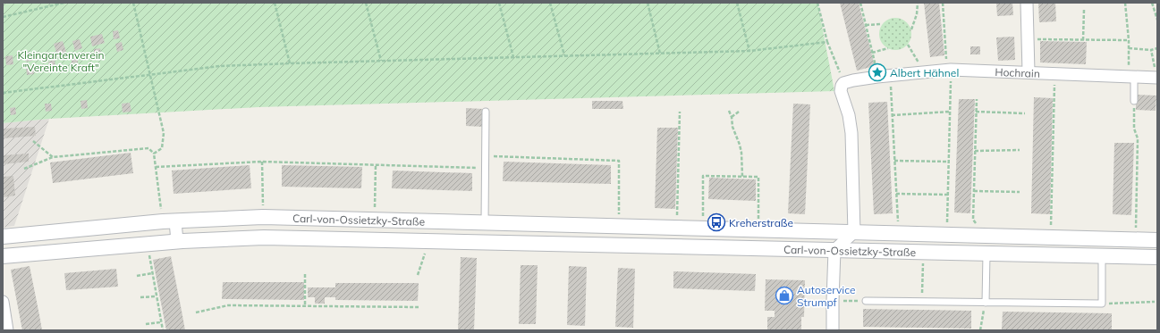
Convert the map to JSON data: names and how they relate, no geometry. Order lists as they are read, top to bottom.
{
  "streets": {
    "street": ["Hochrain", "Carl-von-Ossietzky-Straße"]
  },
  "parks": ["Kleingartenverein \"Vereinte Kraft\""],
  "places": {
    "place": ["Albert Hähnel"],
    "bus stop": ["Kreherstraße"],
    "shop": ["Autoservice Strumpf"]
  }
}
